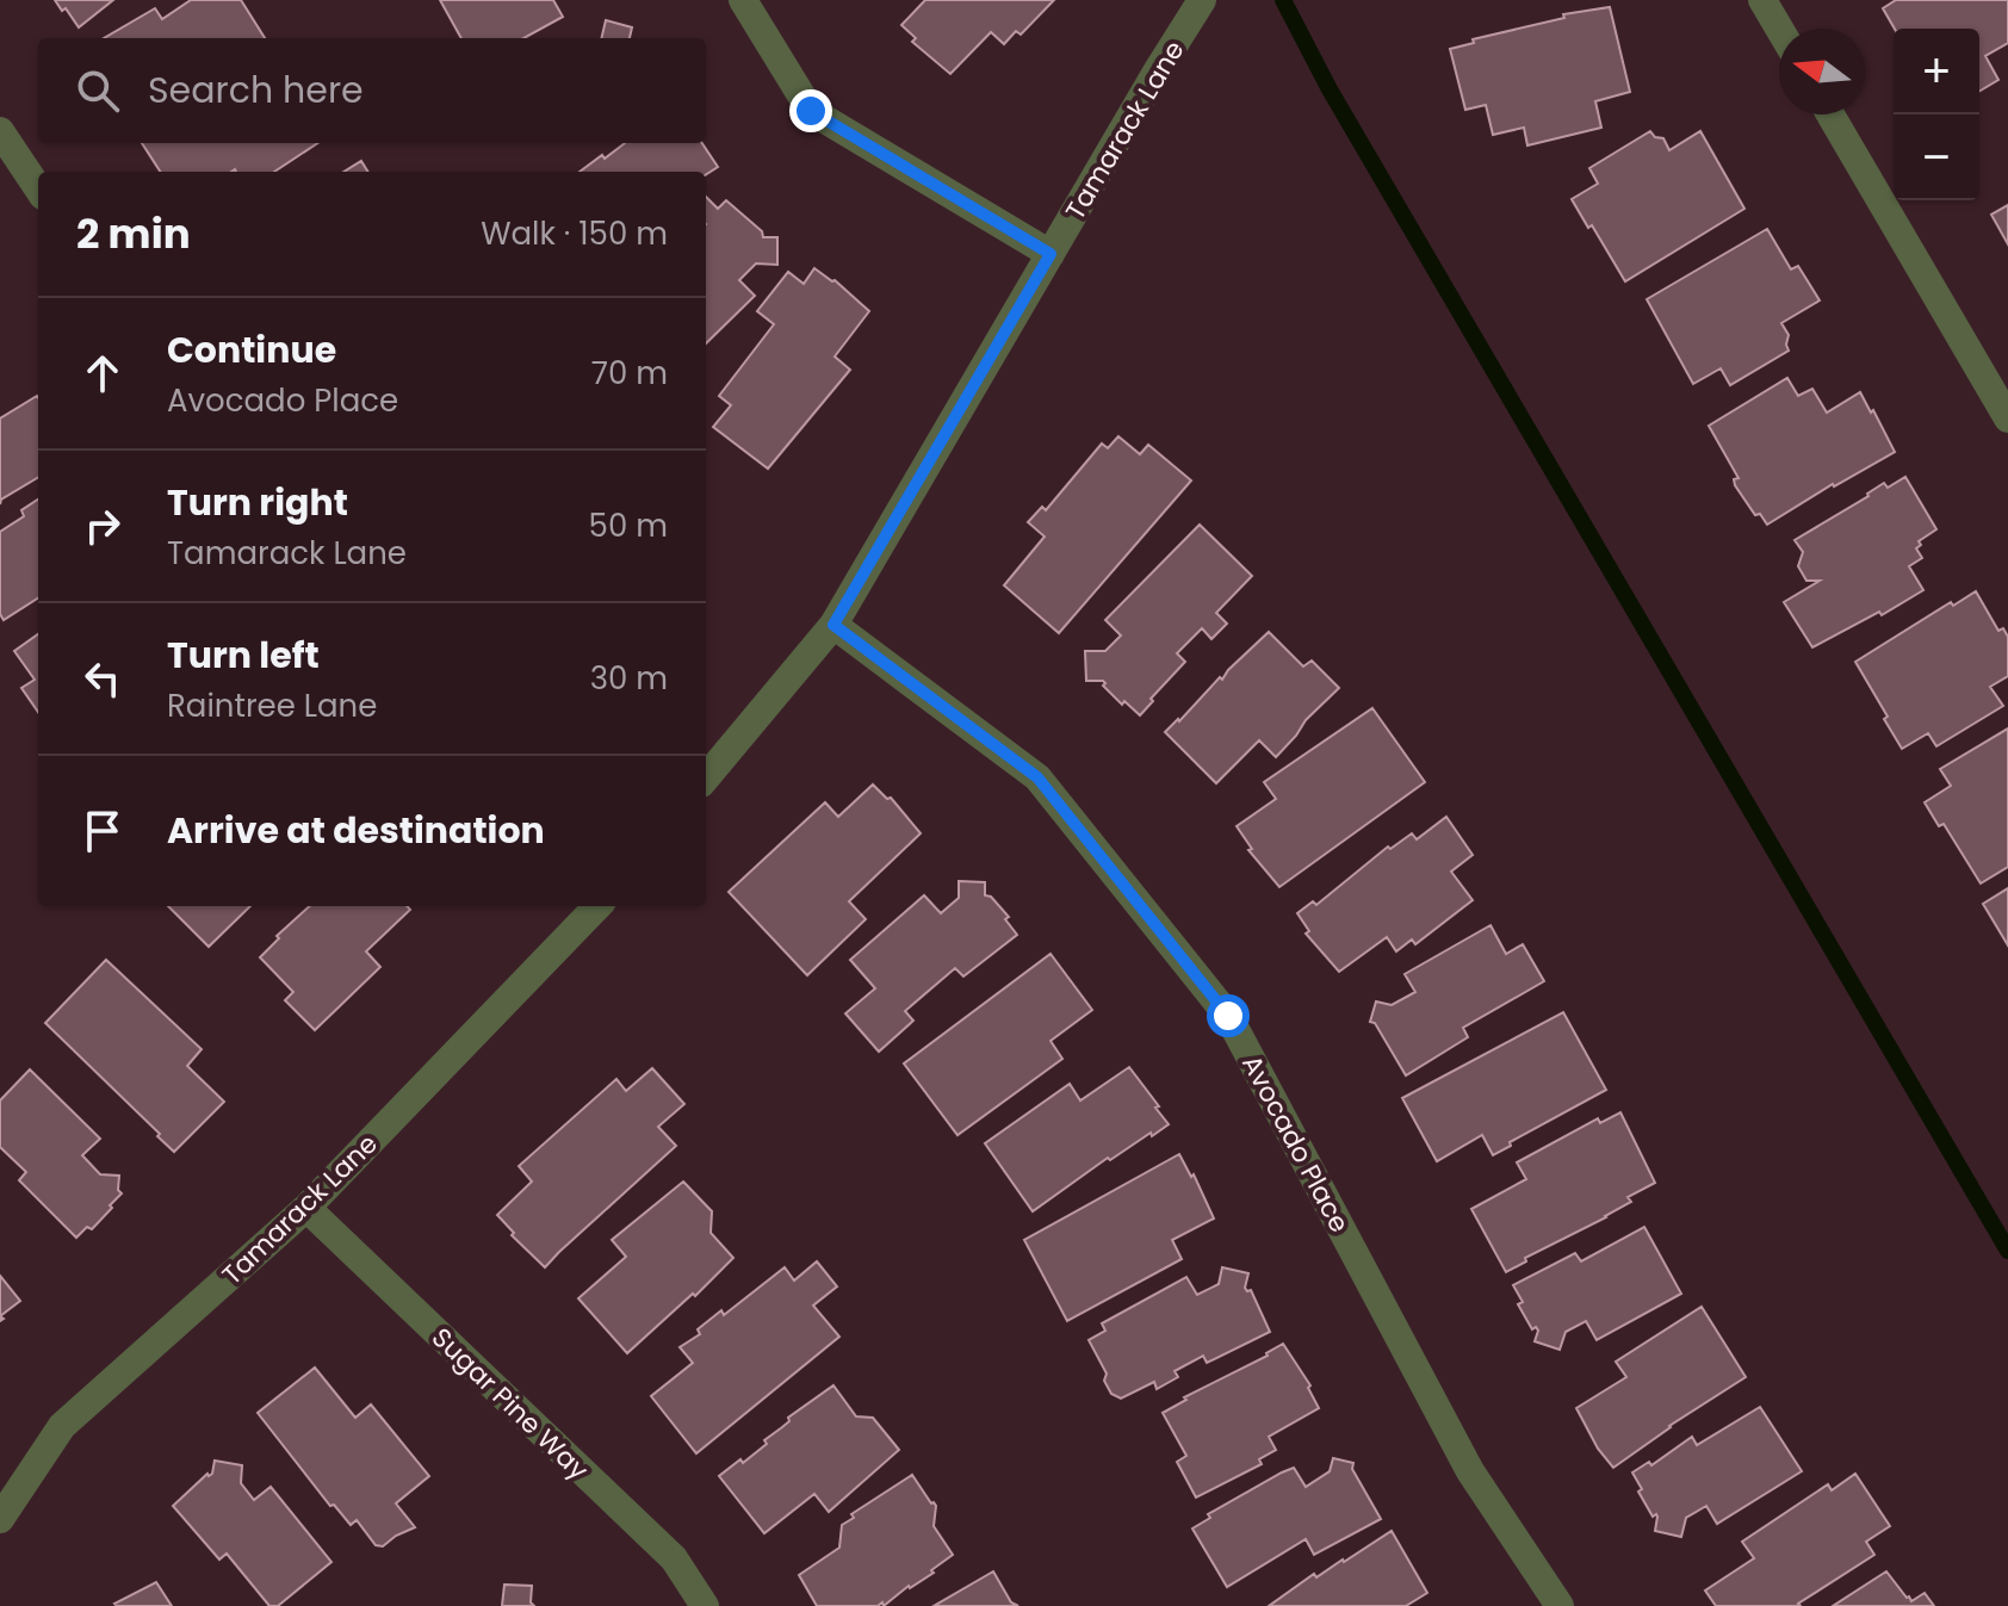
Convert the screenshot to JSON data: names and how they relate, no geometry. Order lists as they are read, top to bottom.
{
  "streets": {
    "street": ["Tamarack Lane", "Avocado Place", "Sugar Pine Way"]
  },
  "crossings": [
    ["Tamarack Lane", "Avocado Place"],
    ["Tamarack Lane", "Sugar Pine Way"]
  ],
  "north": "left",
  "page": {
    "map_buttons": ["+", "−"],
    "search": "Search here",
    "heading": ["2 min", "Walk · 150 m"],
    "list": [
      ["Continue", "Avocado Place", "70 m"],
      ["Turn right", "Tamarack Lane", "50 m"],
      ["Turn left", "Raintree Lane", "30 m"],
      "Arrive at destination"
    ]
  }
}
